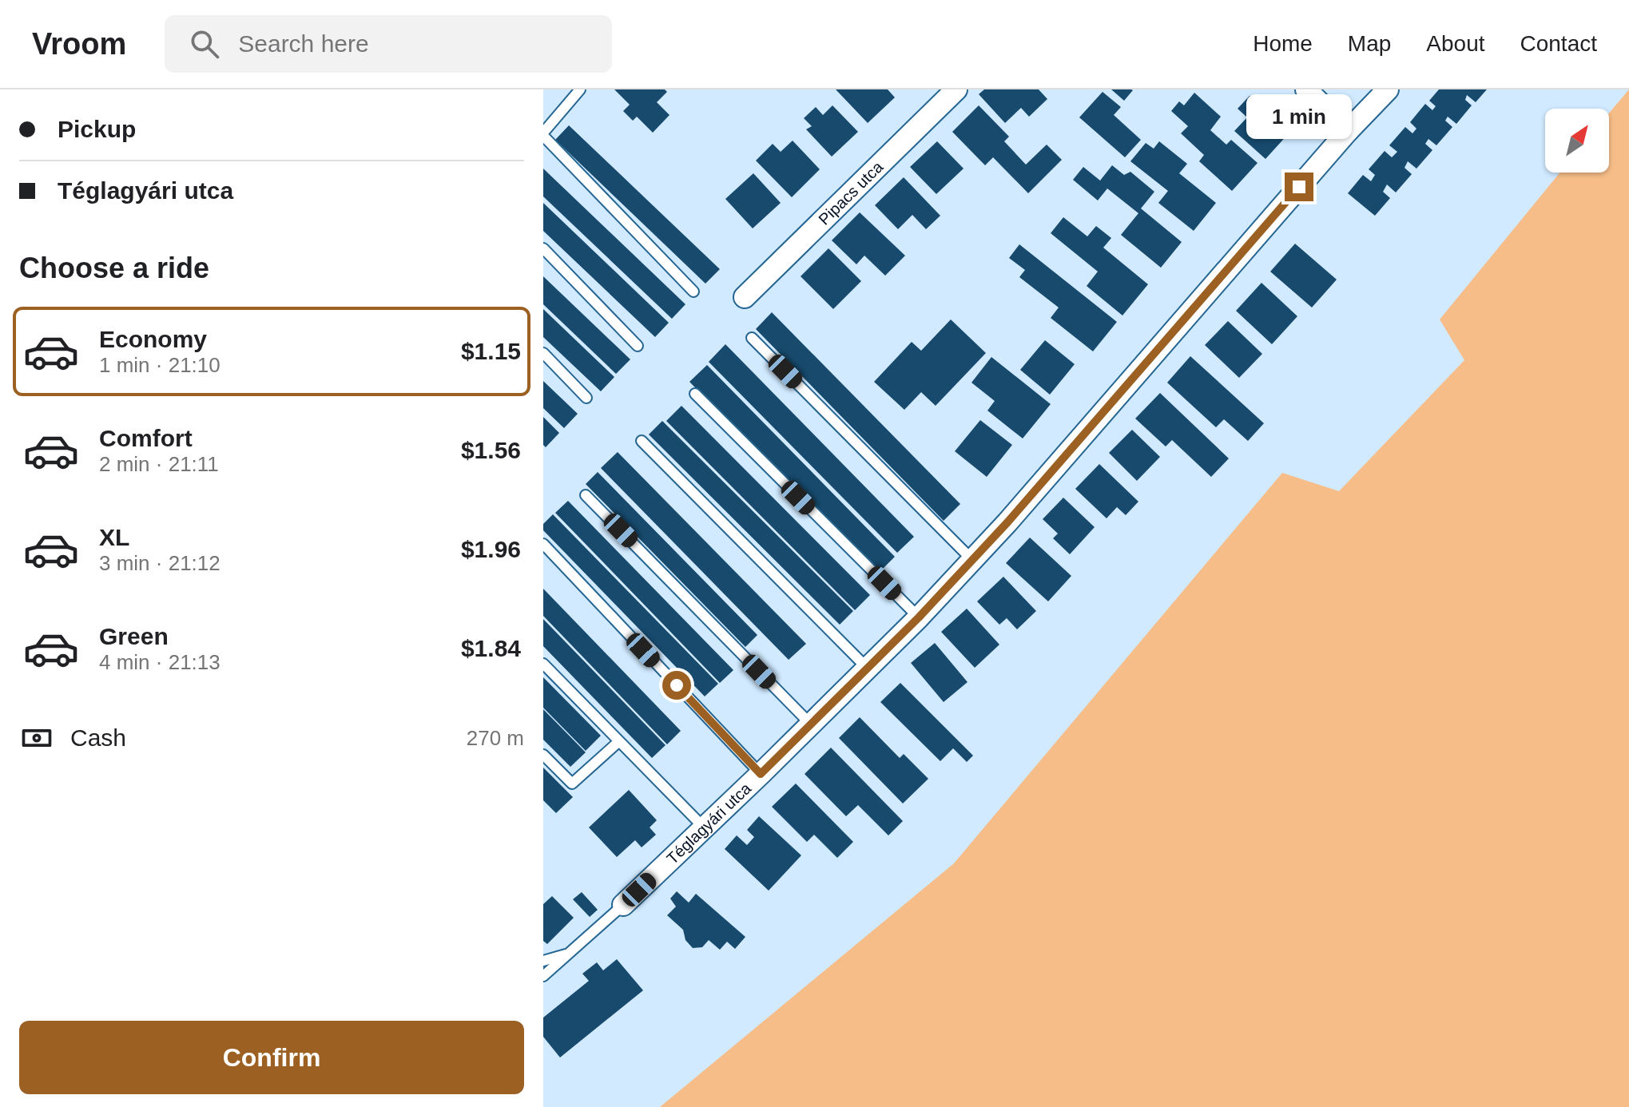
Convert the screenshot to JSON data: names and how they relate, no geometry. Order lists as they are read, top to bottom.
{
  "streets": {
    "street": ["Pipacs utca", "Téglagyári utca"]
  },
  "north": "top right",
  "page": {
    "header": "Vroom",
    "search": "Search here",
    "nav": [
      "Home",
      "Map",
      "About",
      "Contact"
    ],
    "banner": ["Pickup", "Téglagyári utca"],
    "bubble": "1 min",
    "heading": "Choose a ride",
    "list": [
      {
        "name": "Economy",
        "note": "1 min · 21:10",
        "value": "$1.15"
      },
      {
        "name": "Comfort",
        "note": "2 min · 21:11",
        "value": "$1.56"
      },
      {
        "name": "XL",
        "note": "3 min · 21:12",
        "value": "$1.96"
      },
      {
        "name": "Green",
        "note": "4 min · 21:13",
        "value": "$1.84"
      }
    ],
    "pay": ["Cash", "270 m"],
    "buttons": "Confirm"
  }
}
